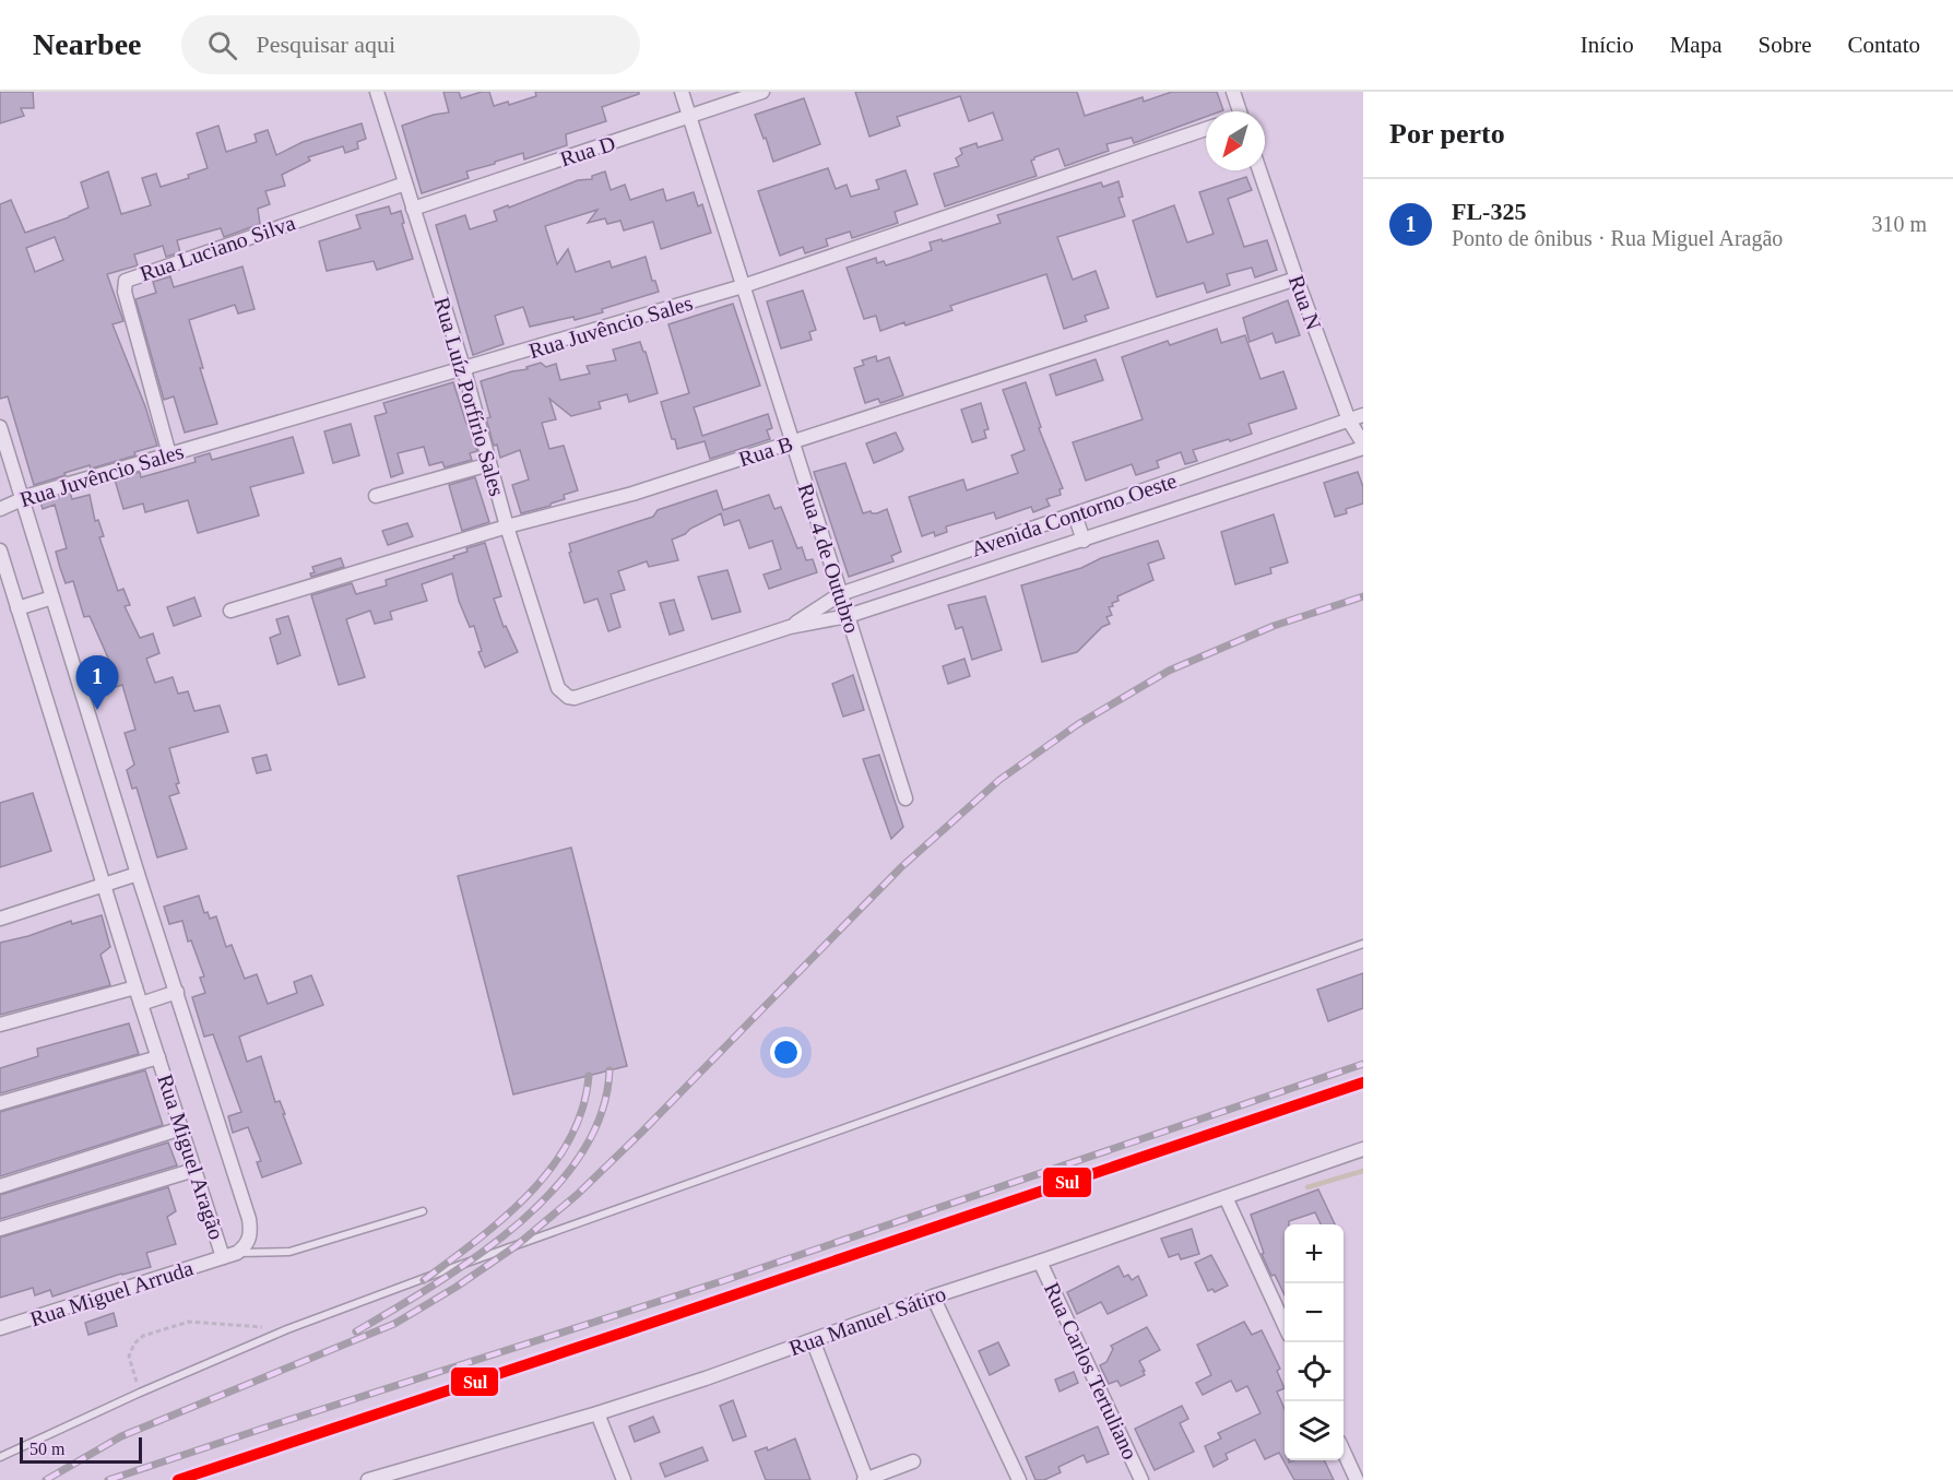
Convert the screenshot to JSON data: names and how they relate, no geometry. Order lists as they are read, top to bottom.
{
  "streets": {
    "street": [
      "Rua D",
      "Rua Luciano Silva",
      "Rua N",
      "Rua Juvêncio Sales",
      "Rua Luíz Porfírio Sales",
      "Rua B",
      "Avenida Contorno Oeste",
      "Rua 4 de Outubro",
      "Rua Miguel Aragão",
      "Rua Miguel Arruda",
      "Rua Manuel Sátiro",
      "Rua Carlos Tertuliano"
    ]
  },
  "crossings": [
    ["Rua D", "Rua Luíz Porfírio Sales"],
    ["Rua D", "Rua 4 de Outubro"],
    ["Rua Luciano Silva", "Rua Juvêncio Sales"],
    ["Rua Luciano Silva", "Rua Luíz Porfírio Sales"],
    ["Rua N", "Rua B"],
    ["Rua N", "Avenida Contorno Oeste"],
    ["Rua Juvêncio Sales", "Rua Luíz Porfírio Sales"],
    ["Rua Juvêncio Sales", "Rua 4 de Outubro"],
    ["Rua Juvêncio Sales", "Rua Miguel Aragão"],
    ["Rua Luíz Porfírio Sales", "Rua B"],
    ["Rua Luíz Porfírio Sales", "Avenida Contorno Oeste"],
    ["Rua B", "Rua 4 de Outubro"],
    ["Avenida Contorno Oeste", "Rua 4 de Outubro"],
    ["Rua Miguel Aragão", "Rua Miguel Arruda"],
    ["Rua Manuel Sátiro", "Rua Carlos Tertuliano"]
  ],
  "lines": ["transit line Sul"],
  "scale_bar": "50 m",
  "north": "bottom left",
  "page": {
    "header": "Nearbee",
    "search": "Pesquisar aqui",
    "nav": [
      "Início",
      "Mapa",
      "Sobre",
      "Contato"
    ],
    "heading": "Por perto",
    "list": [
      {
        "mark": "1",
        "name": "FL-325",
        "note": "Ponto de ônibus · Rua Miguel Aragão",
        "value": "310 m"
      }
    ],
    "pins": "1",
    "map_buttons": ["+", "−"],
    "scale": "50 m"
  }
}
